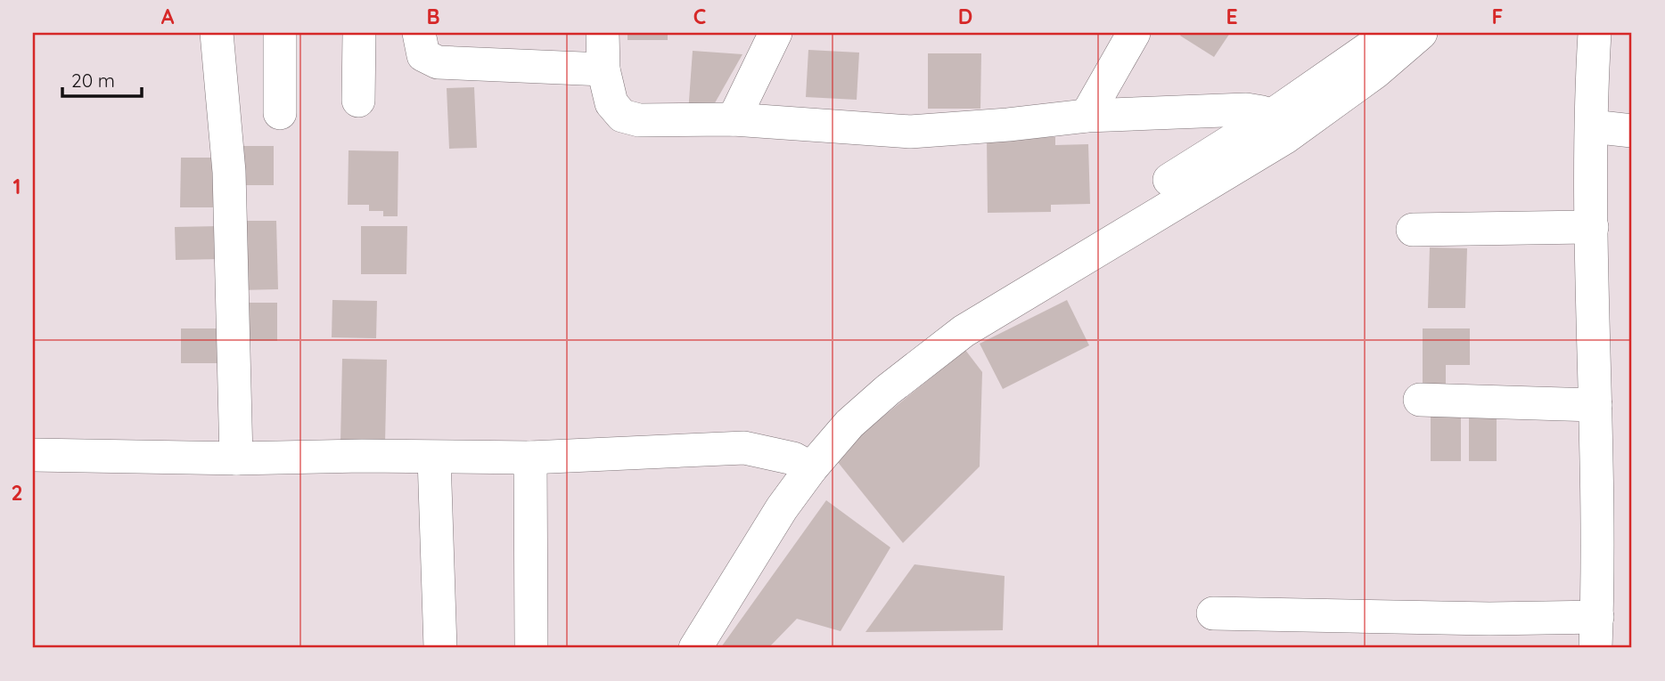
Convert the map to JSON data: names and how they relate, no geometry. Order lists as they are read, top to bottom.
{
  "scale_bar": "20 m",
  "grid": {
    "columns": [
      "A",
      "B",
      "C",
      "D",
      "E",
      "F"
    ],
    "rows": ["1", "2"]
  }
}
